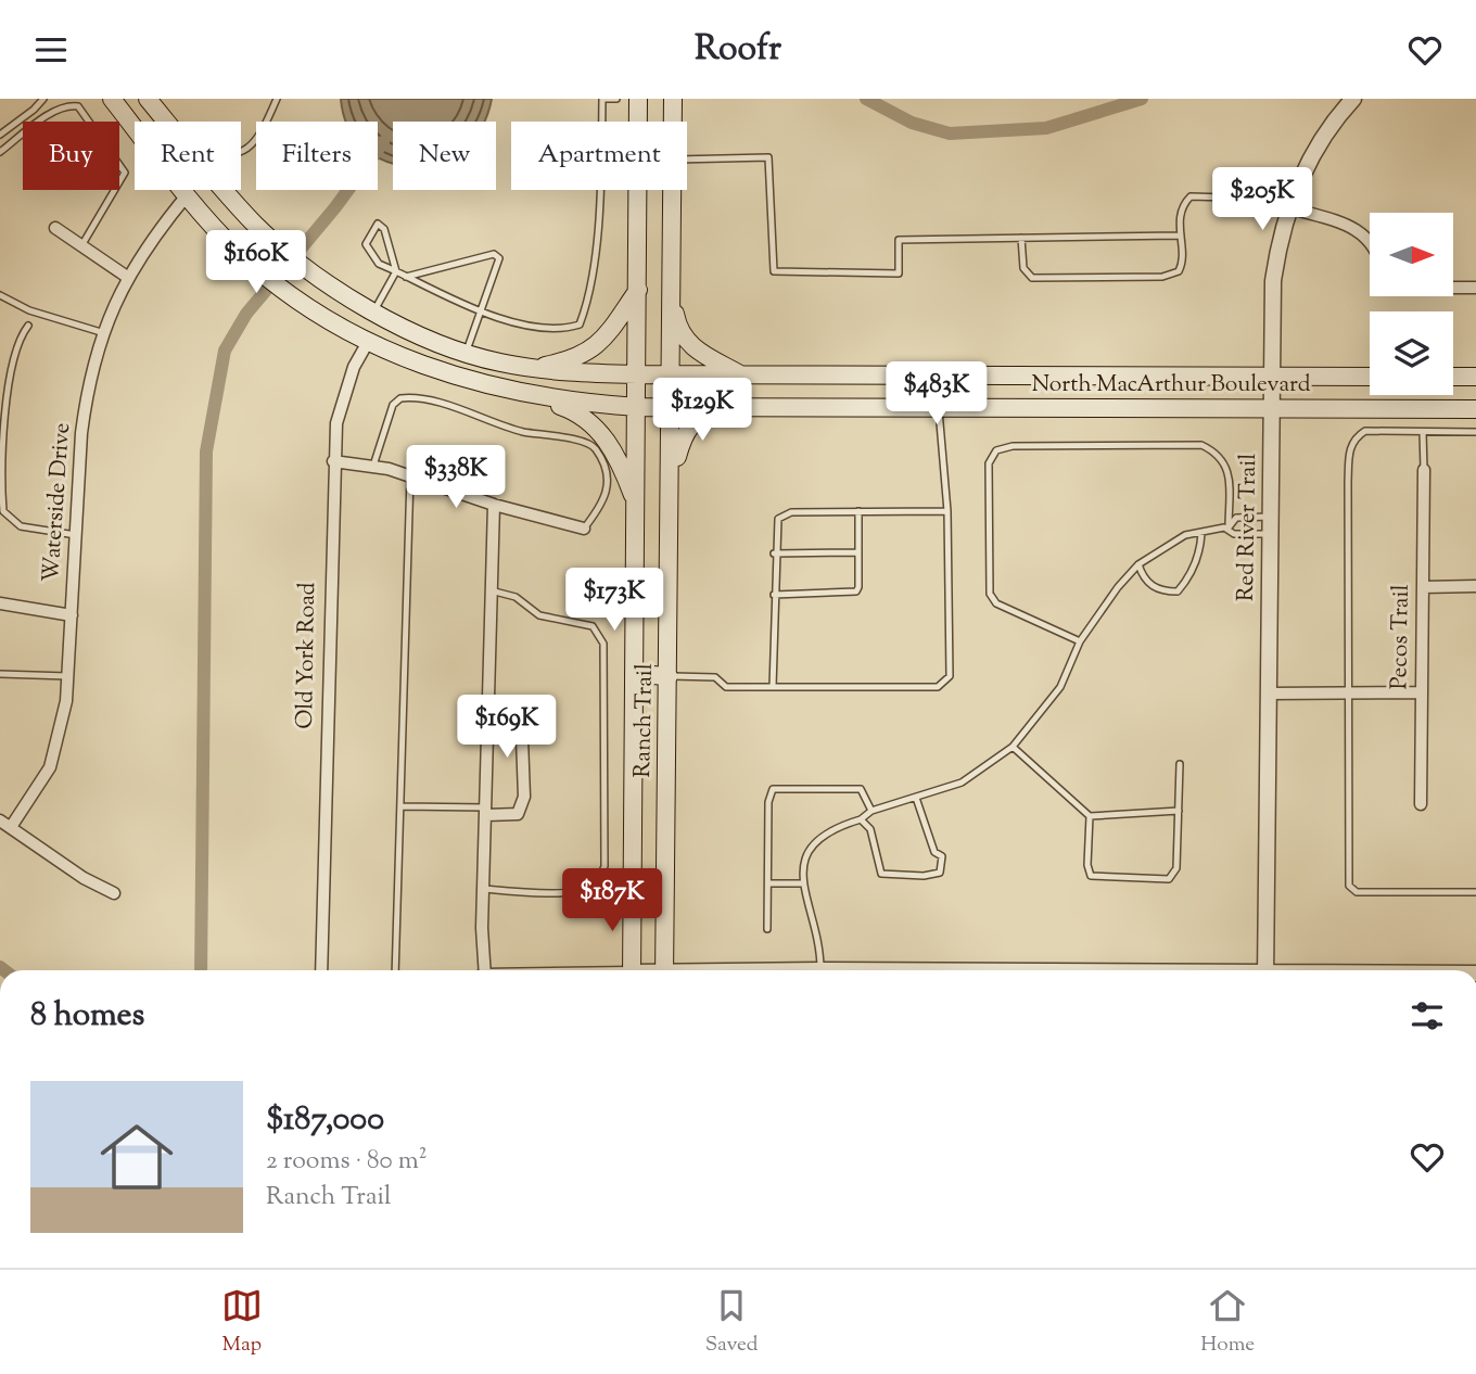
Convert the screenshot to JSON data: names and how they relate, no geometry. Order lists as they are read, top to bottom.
{
  "streets": {
    "main road": ["North MacArthur Boulevard", "Ranch Trail"],
    "street": [
      "Waterside Drive",
      "Red River Trail",
      "Pecos Trail",
      "Old York Road"
    ]
  },
  "crossings": [
    ["North MacArthur Boulevard", "Waterside Drive"],
    ["North MacArthur Boulevard", "Red River Trail"],
    ["North MacArthur Boulevard", "Old York Road"],
    ["North MacArthur Boulevard", "Ranch Trail"]
  ],
  "north": "right",
  "page": {
    "header": "Roofr",
    "chip": [
      "Buy",
      "Rent",
      "Filters",
      "New",
      "Apartment"
    ],
    "price": [
      "$205K",
      "$160K",
      "$483K",
      "$129K",
      "$338K",
      "$173K",
      "$169K",
      "$187K"
    ],
    "heading": "8 homes",
    "list": [
      {
        "name": "$187,000",
        "note": "2 rooms · 80 m² · Ranch Trail"
      }
    ],
    "tabs": ["Map", "Saved", "Home"]
  }
}
